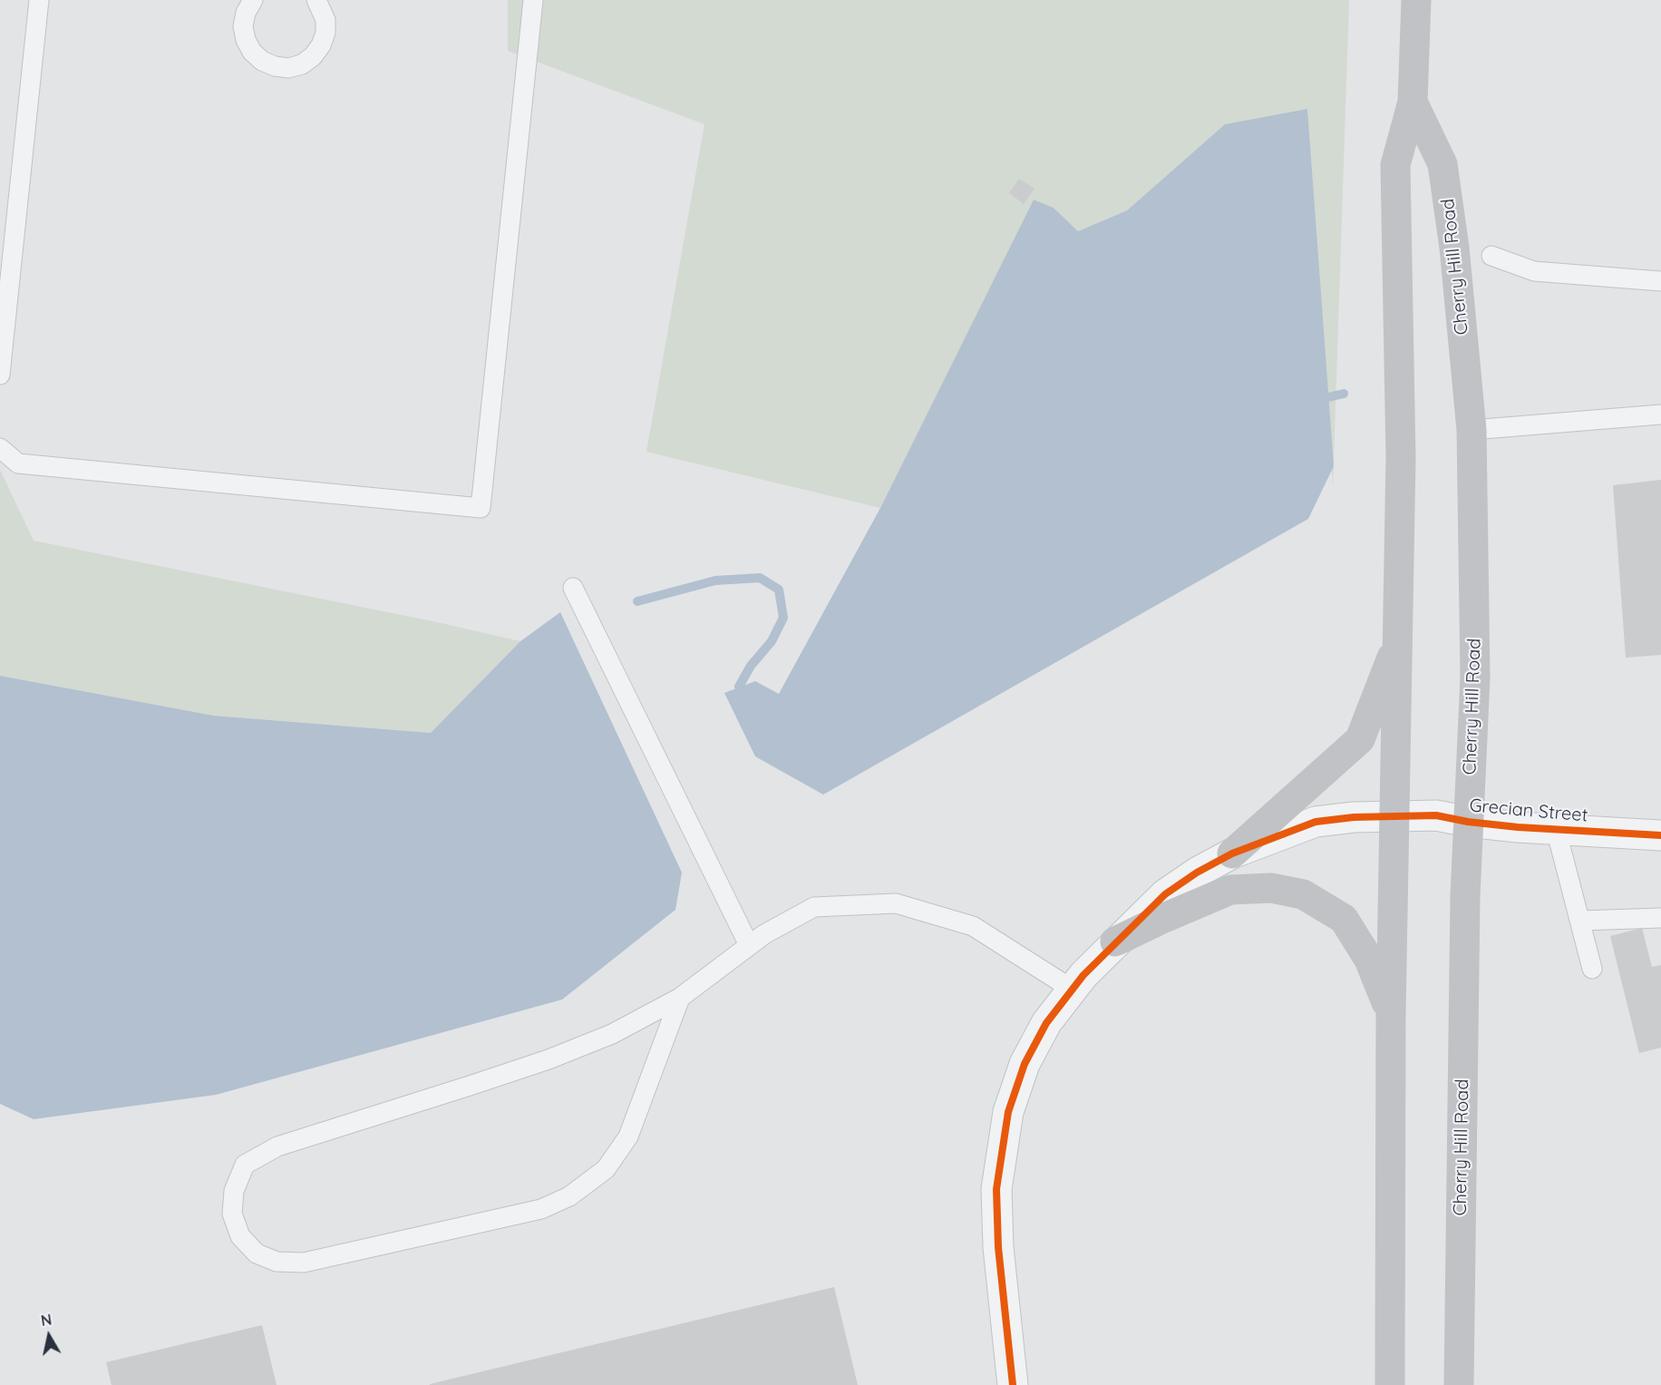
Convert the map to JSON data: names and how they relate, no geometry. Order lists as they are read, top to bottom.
{
  "streets": {
    "main road": ["Cherry Hill Road"],
    "street": ["Grecian Street"]
  },
  "crossings": [
    ["Cherry Hill Road", "Grecian Street"]
  ],
  "north": "top"
}
